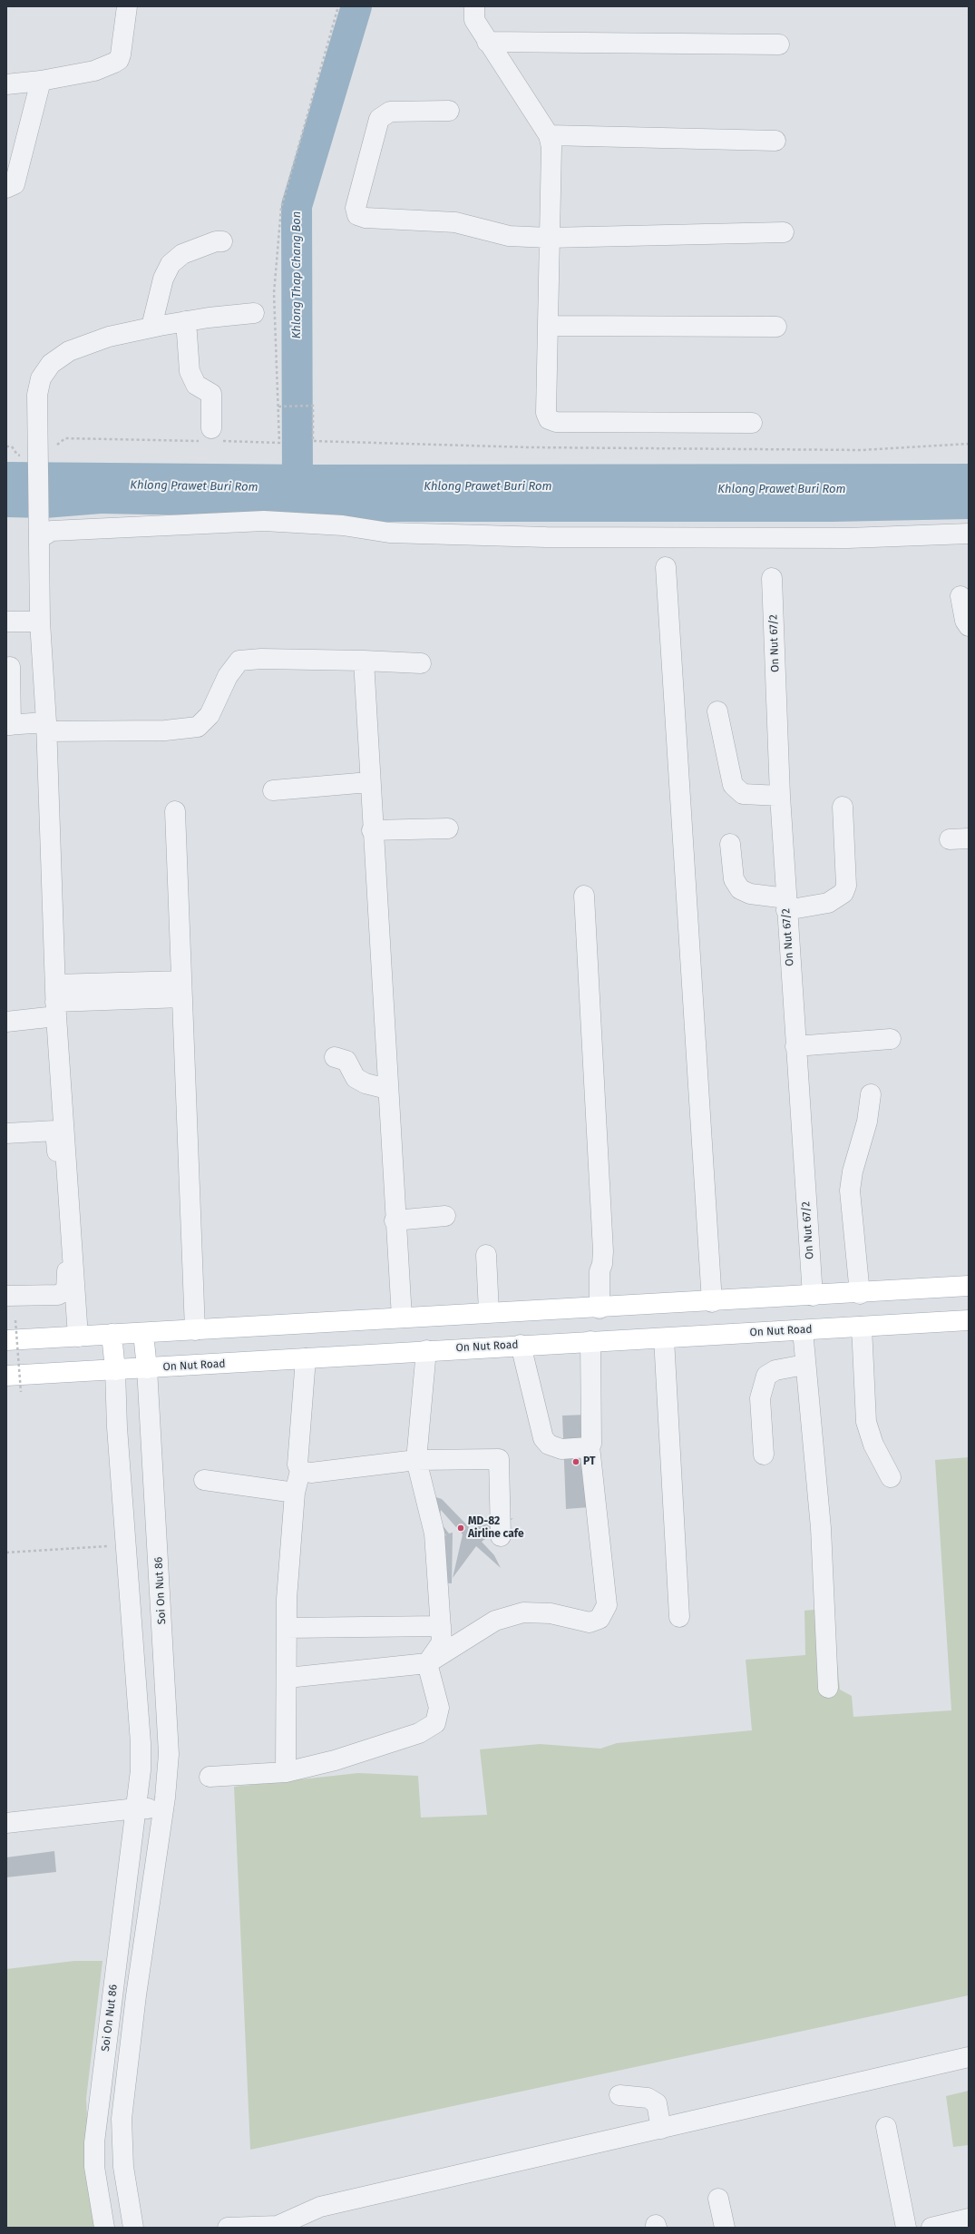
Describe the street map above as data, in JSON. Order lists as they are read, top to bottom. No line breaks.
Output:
{"streets":{"main road":["On Nut Road"],"street":["On Nut 67/2","Soi On Nut 86"]},"crossings":[["On Nut Road","Soi On Nut 86"]],"water":["Khlong Thap Chang Bon","Khlong Prawet Buri Rom"],"places":["PT","MD-82 Airline cafe"]}
